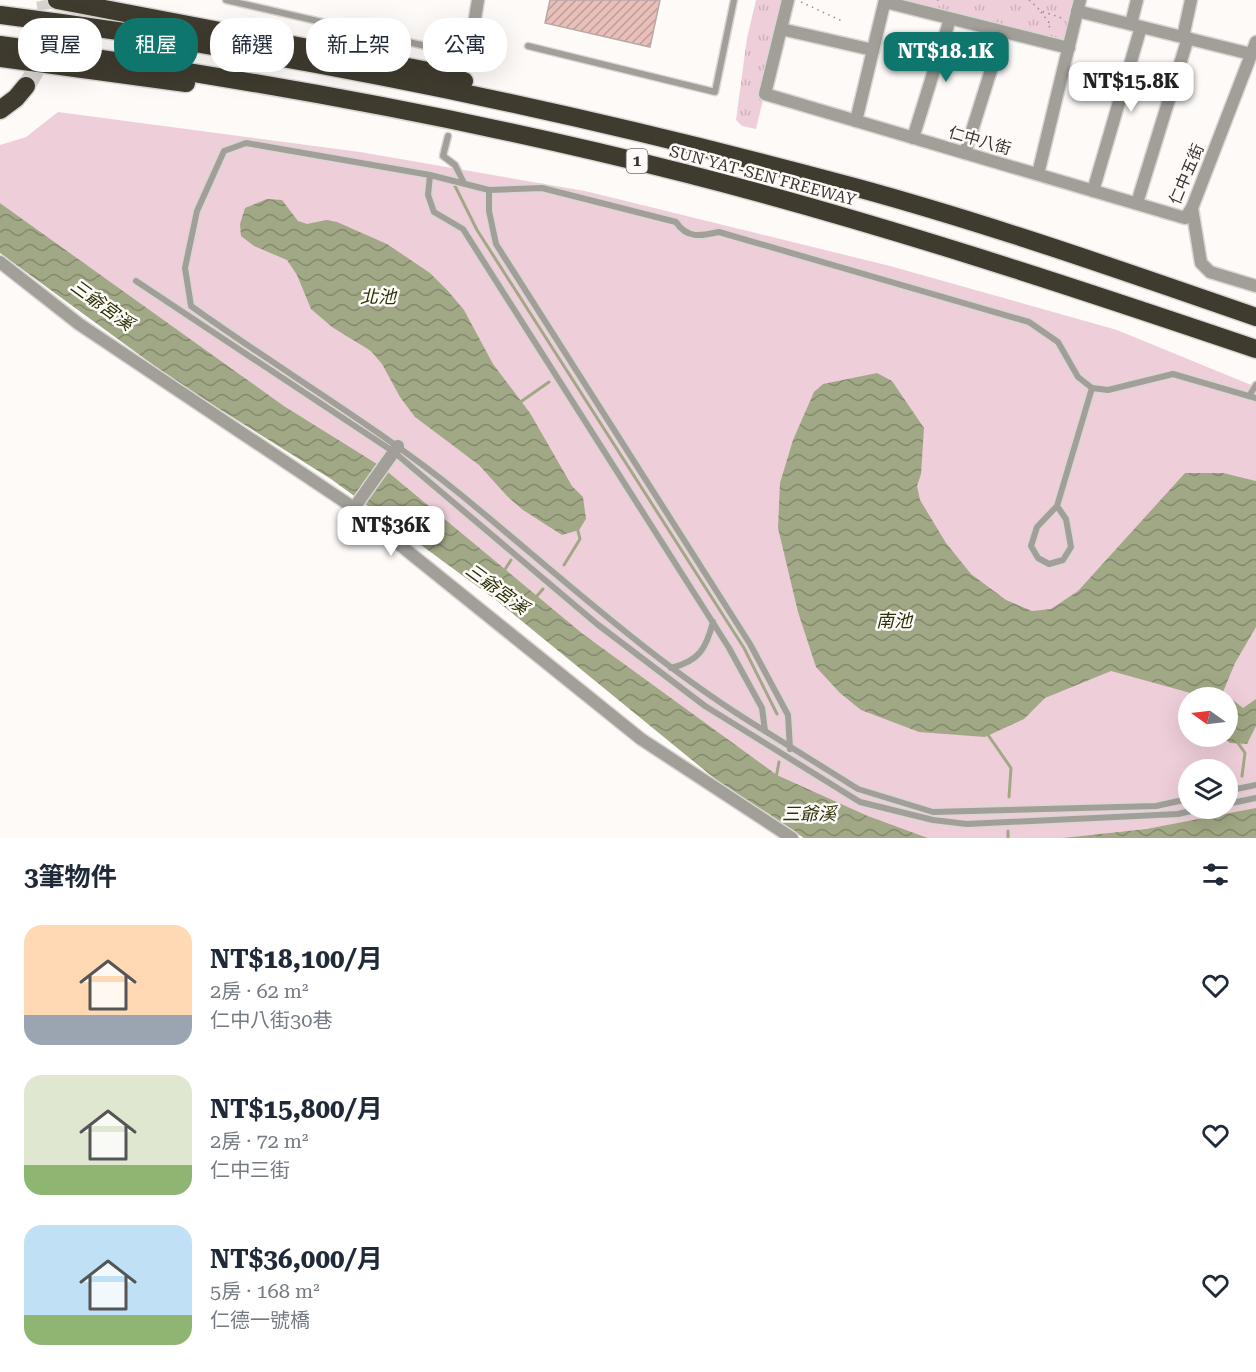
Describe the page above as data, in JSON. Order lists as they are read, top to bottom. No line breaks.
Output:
{"streets":{"highway":["1","SUN YAT-SEN FREEWAY"],"street":["仁中八街","仁中五街"]},"crossings":[["仁中八街","仁中五街"]],"water":["北池","三爺宮溪","南池","三爺溪"],"north":"left","page":{"chip":["買屋","租屋","篩選","新上架","公寓"],"price":["NT$18.1K","NT$15.8K","NT$36K"],"heading":"3筆物件","list":[{"name":"NT$18,100/月","note":"2房 · 62 m² · 仁中八街30巷"},{"name":"NT$15,800/月","note":"2房 · 72 m² · 仁中三街"},{"name":"NT$36,000/月","note":"5房 · 168 m² · 仁德一號橋"}]}}
